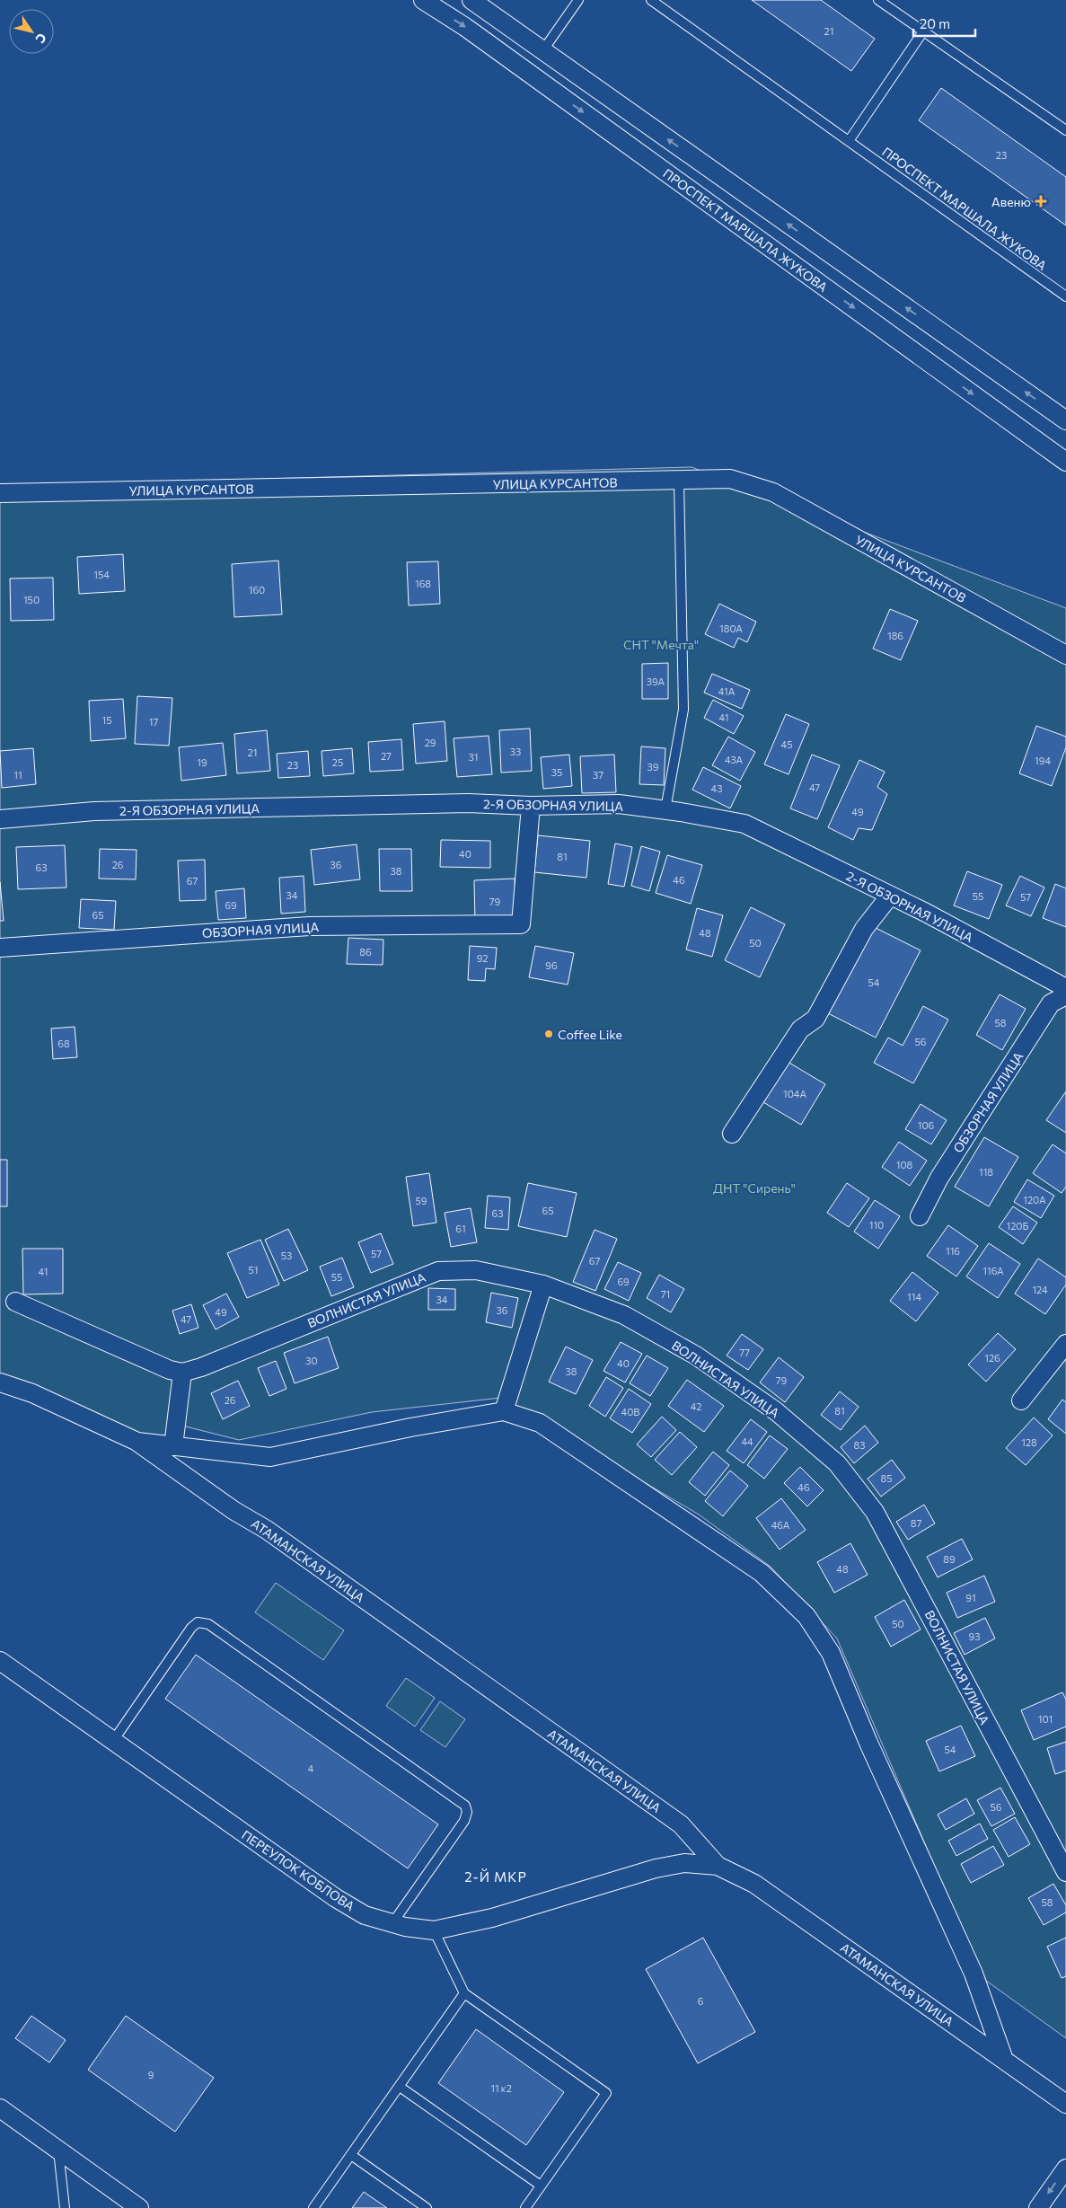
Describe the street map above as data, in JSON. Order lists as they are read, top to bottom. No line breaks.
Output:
{"streets":{"street":["ПРОСПЕКТ МАРШАЛА ЖУКОВА","УЛИЦА КУРСАНТОВ","2-Я ОБЗОРНАЯ УЛИЦА","ОБЗОРНАЯ УЛИЦА","ВОЛНИСТАЯ УЛИЦА","АТАМАНСКАЯ УЛИЦА","ПЕРЕУЛОК КОБЛОВА"]},"crossings":[["2-Я ОБЗОРНАЯ УЛИЦА","ОБЗОРНАЯ УЛИЦА"],["АТАМАНСКАЯ УЛИЦА","ПЕРЕУЛОК КОБЛОВА"]],"districts":["2-Й МКР"],"parks":["СНТ \"Мечта\"","ДНТ \"Сирень\""],"places":{"health":["Авеню"],"other":["Coffee Like"]},"house_numbers":["21","23","154","168","160","150","180А","186","39А","41А","41","15","17","29","45","33","21","27","31","43А","194","19","25","23","39","35","11","37","47","43","49","40","81","26","36","63","38","46","67","34","55","57","79","69","65","48","50","86","92","96","54","58","56","68","104А","106","108","118","120А","59","65","63","110","120Б","61","116","57","53","67","51","116А","41","55","69","124","71","114","34","36","49","47","77","126","30","40","38","79","26","42","81","40В","44","128","83","85","46","87","46А","89","48","91","50","93","101","54","4","56","58","6","9","11 к2"],"scale_bar":"20 m","north":"bottom right"}
